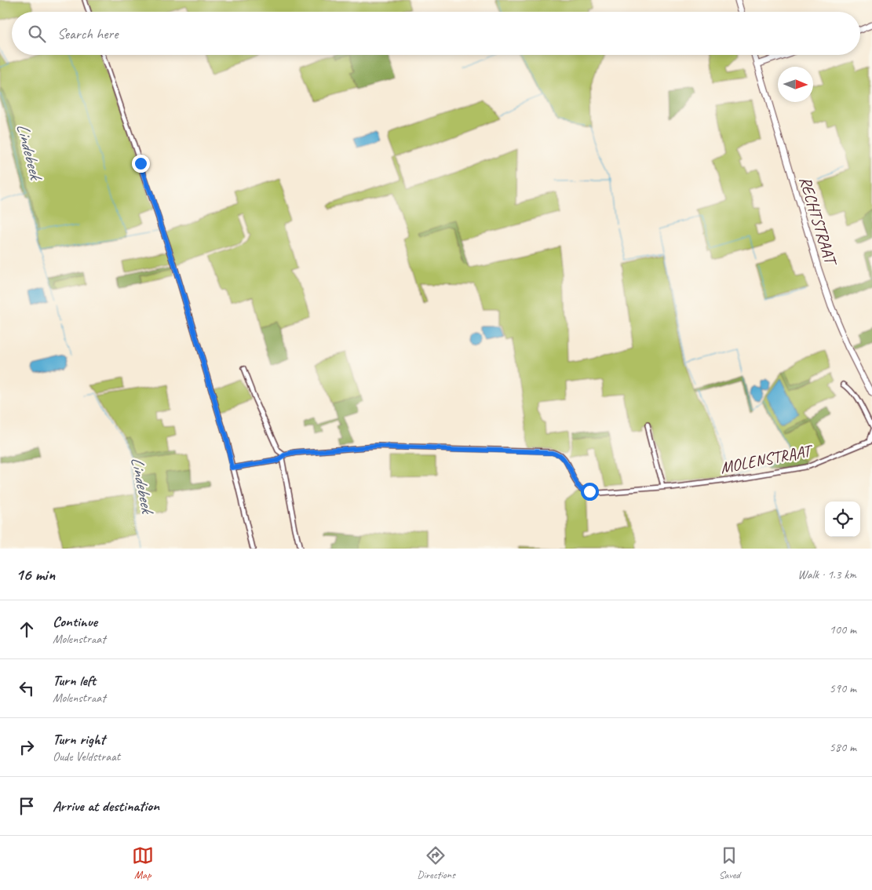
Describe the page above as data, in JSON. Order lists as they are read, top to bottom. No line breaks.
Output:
{"streets":{"street":["RECHTSTRAAT","MOLENSTRAAT"]},"water":["Lindebeek"],"north":"right","page":{"search":"Search here","heading":["16 min","Walk · 1.3 km"],"list":[["Continue","Molenstraat","100 m"],["Turn left","Molenstraat","590 m"],["Turn right","Oude Veldstraat","580 m"],"Arrive at destination"],"nav":["Map","Directions","Saved"]}}
